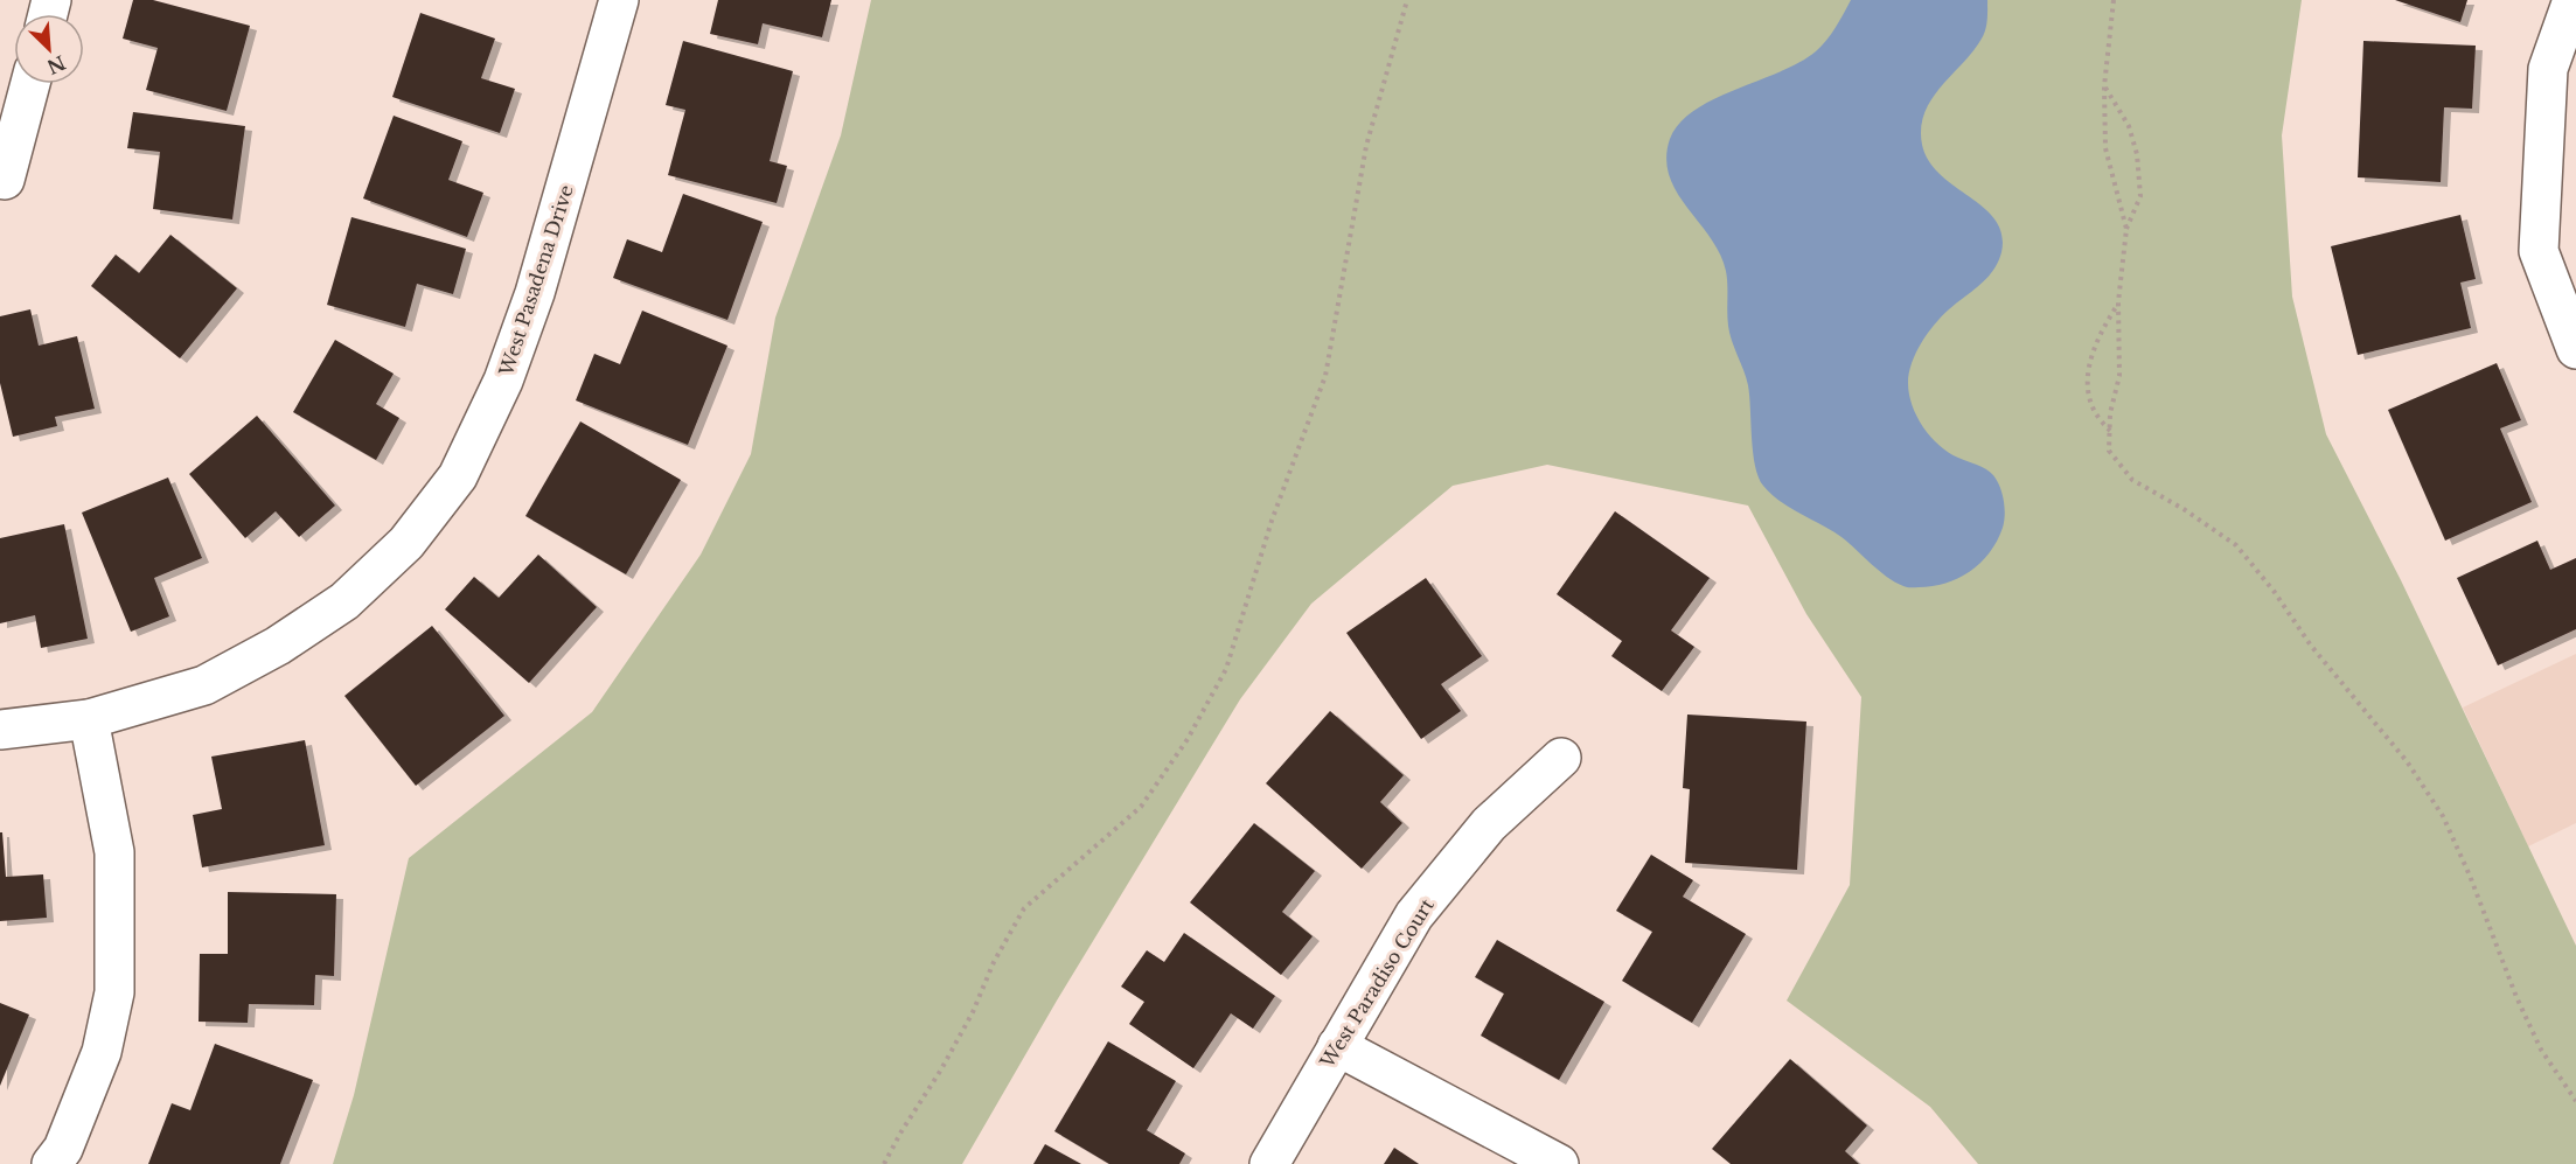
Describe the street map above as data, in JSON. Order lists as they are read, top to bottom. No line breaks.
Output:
{"streets":{"street":["West Pasadena Drive","West Paradiso Court"]},"north":"bottom right"}
